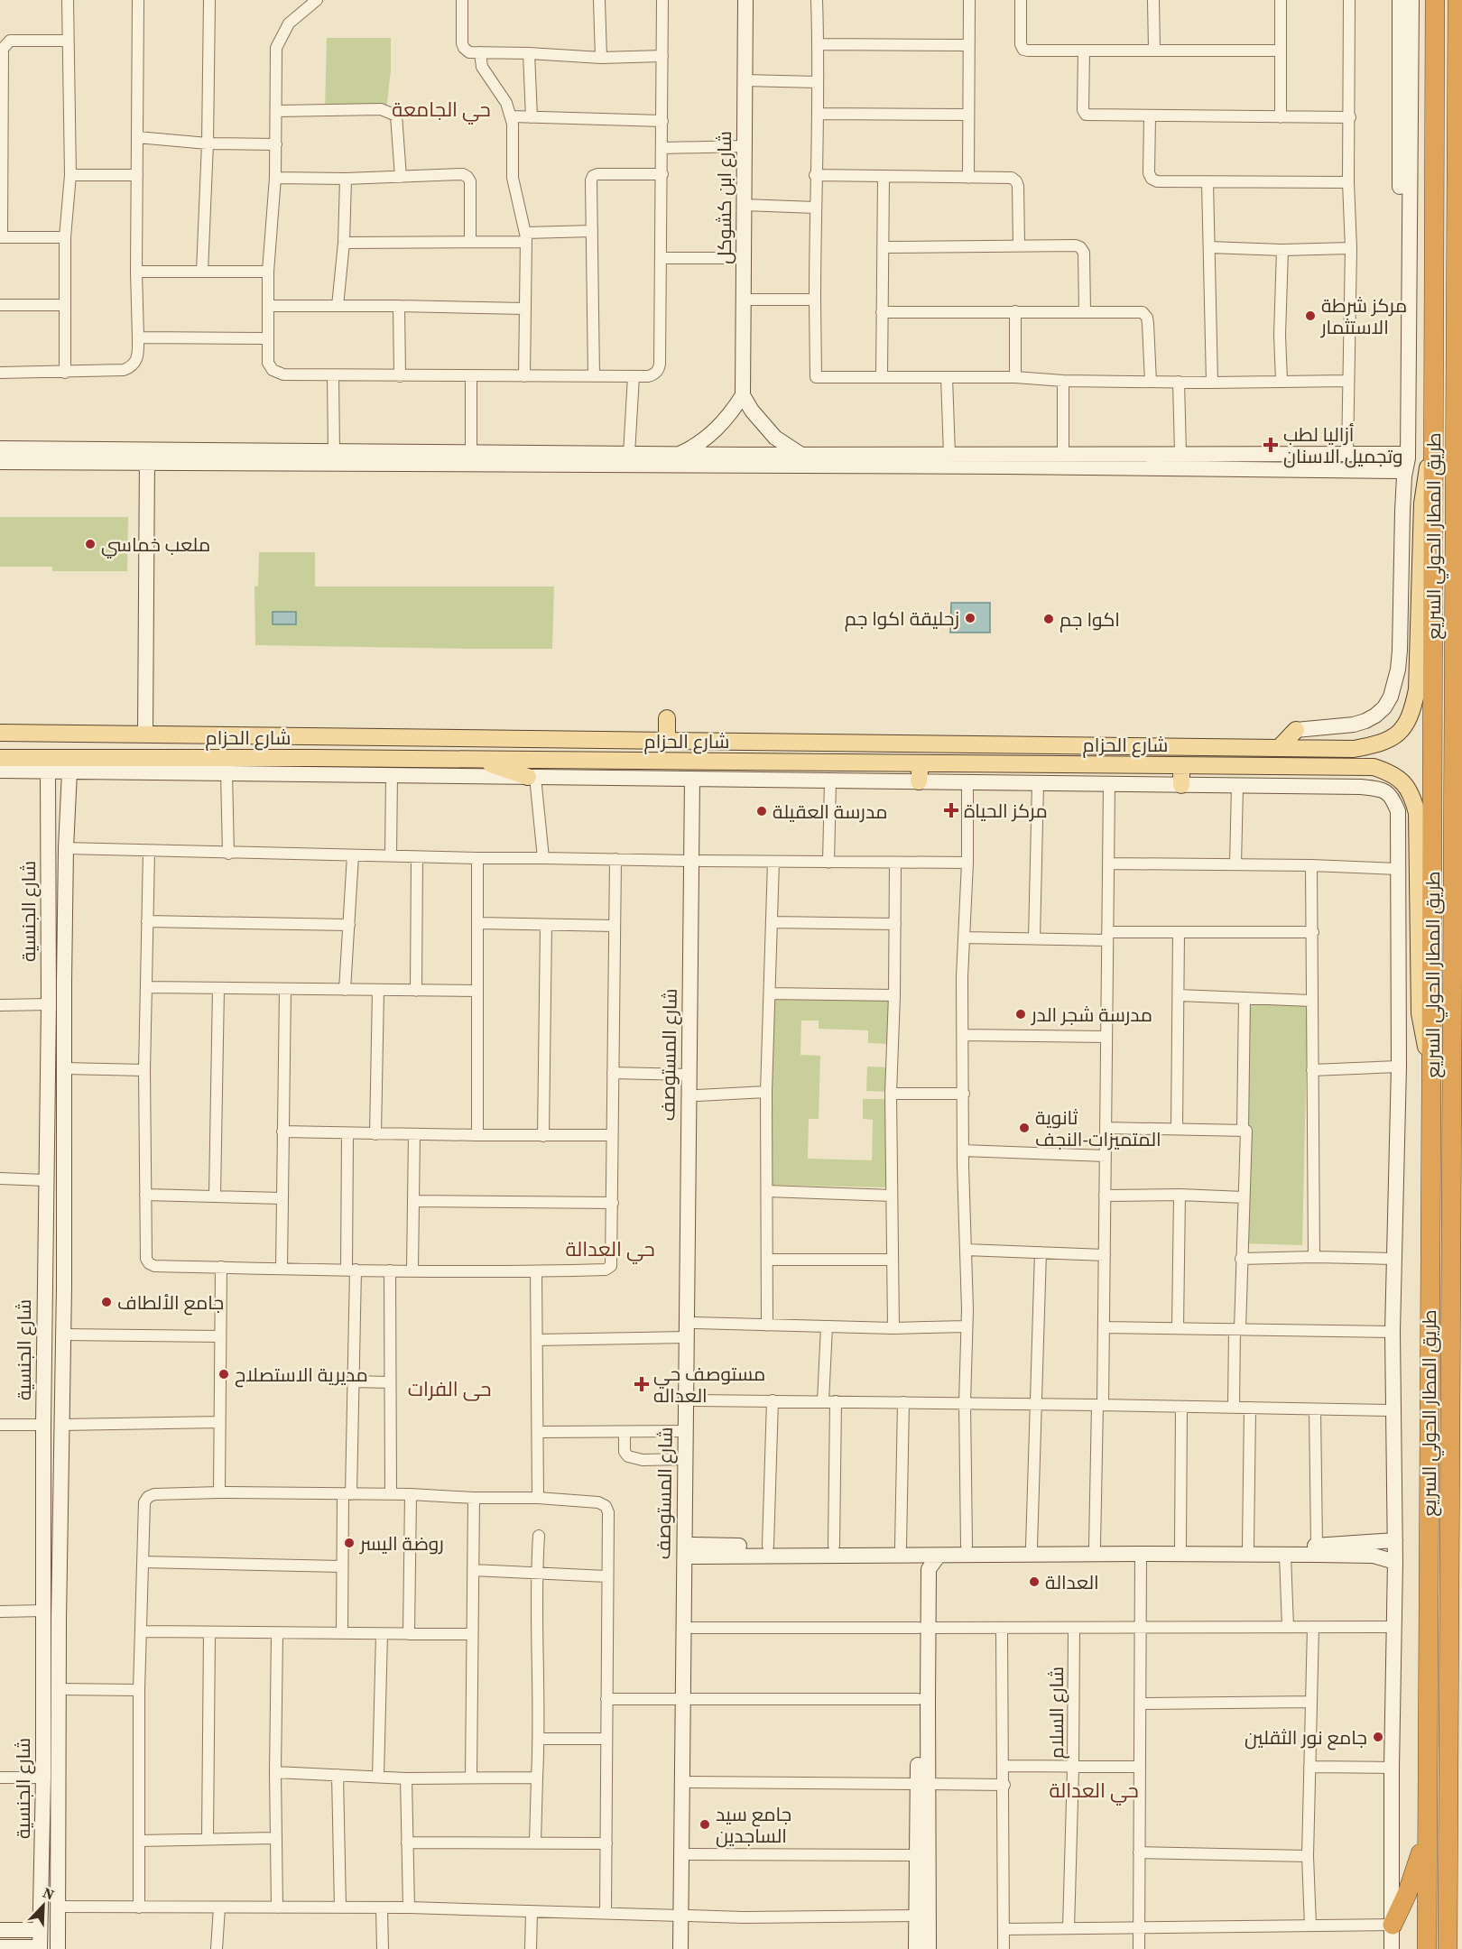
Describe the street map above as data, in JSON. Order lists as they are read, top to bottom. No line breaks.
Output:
{"streets":{"highway":["طريق المطار الحولي السريع"],"main road":["شارع الحزام"],"street":["شارع ابن كشوكل","شارع الجنسية","شارع المستوصف","شارع السلام"]},"crossings":[["طريق المطار الحولي السريع","شارع الحزام"]],"districts":["حي الجامعة","حي العدالة","حی الفرات","حي العدالة"],"places":{"other":["مركز شرطة الاستثمار","ملعب خماسي","زحليقة اكوا جم","اكوا جم","مدرسة العقيلة","مدرسة شجر الدر","ثانوية المتميزات-النجف","جامع الألطاف","مديرية الاستصلاح","روضة اليسر","العدالة","جامع نور الثقلين","جامع سيد الساجدين"],"health":["أزاليا لطب وتجميل الاسنان","مركز الحياة","مستوصف حي العداله"]},"north":"top right"}
